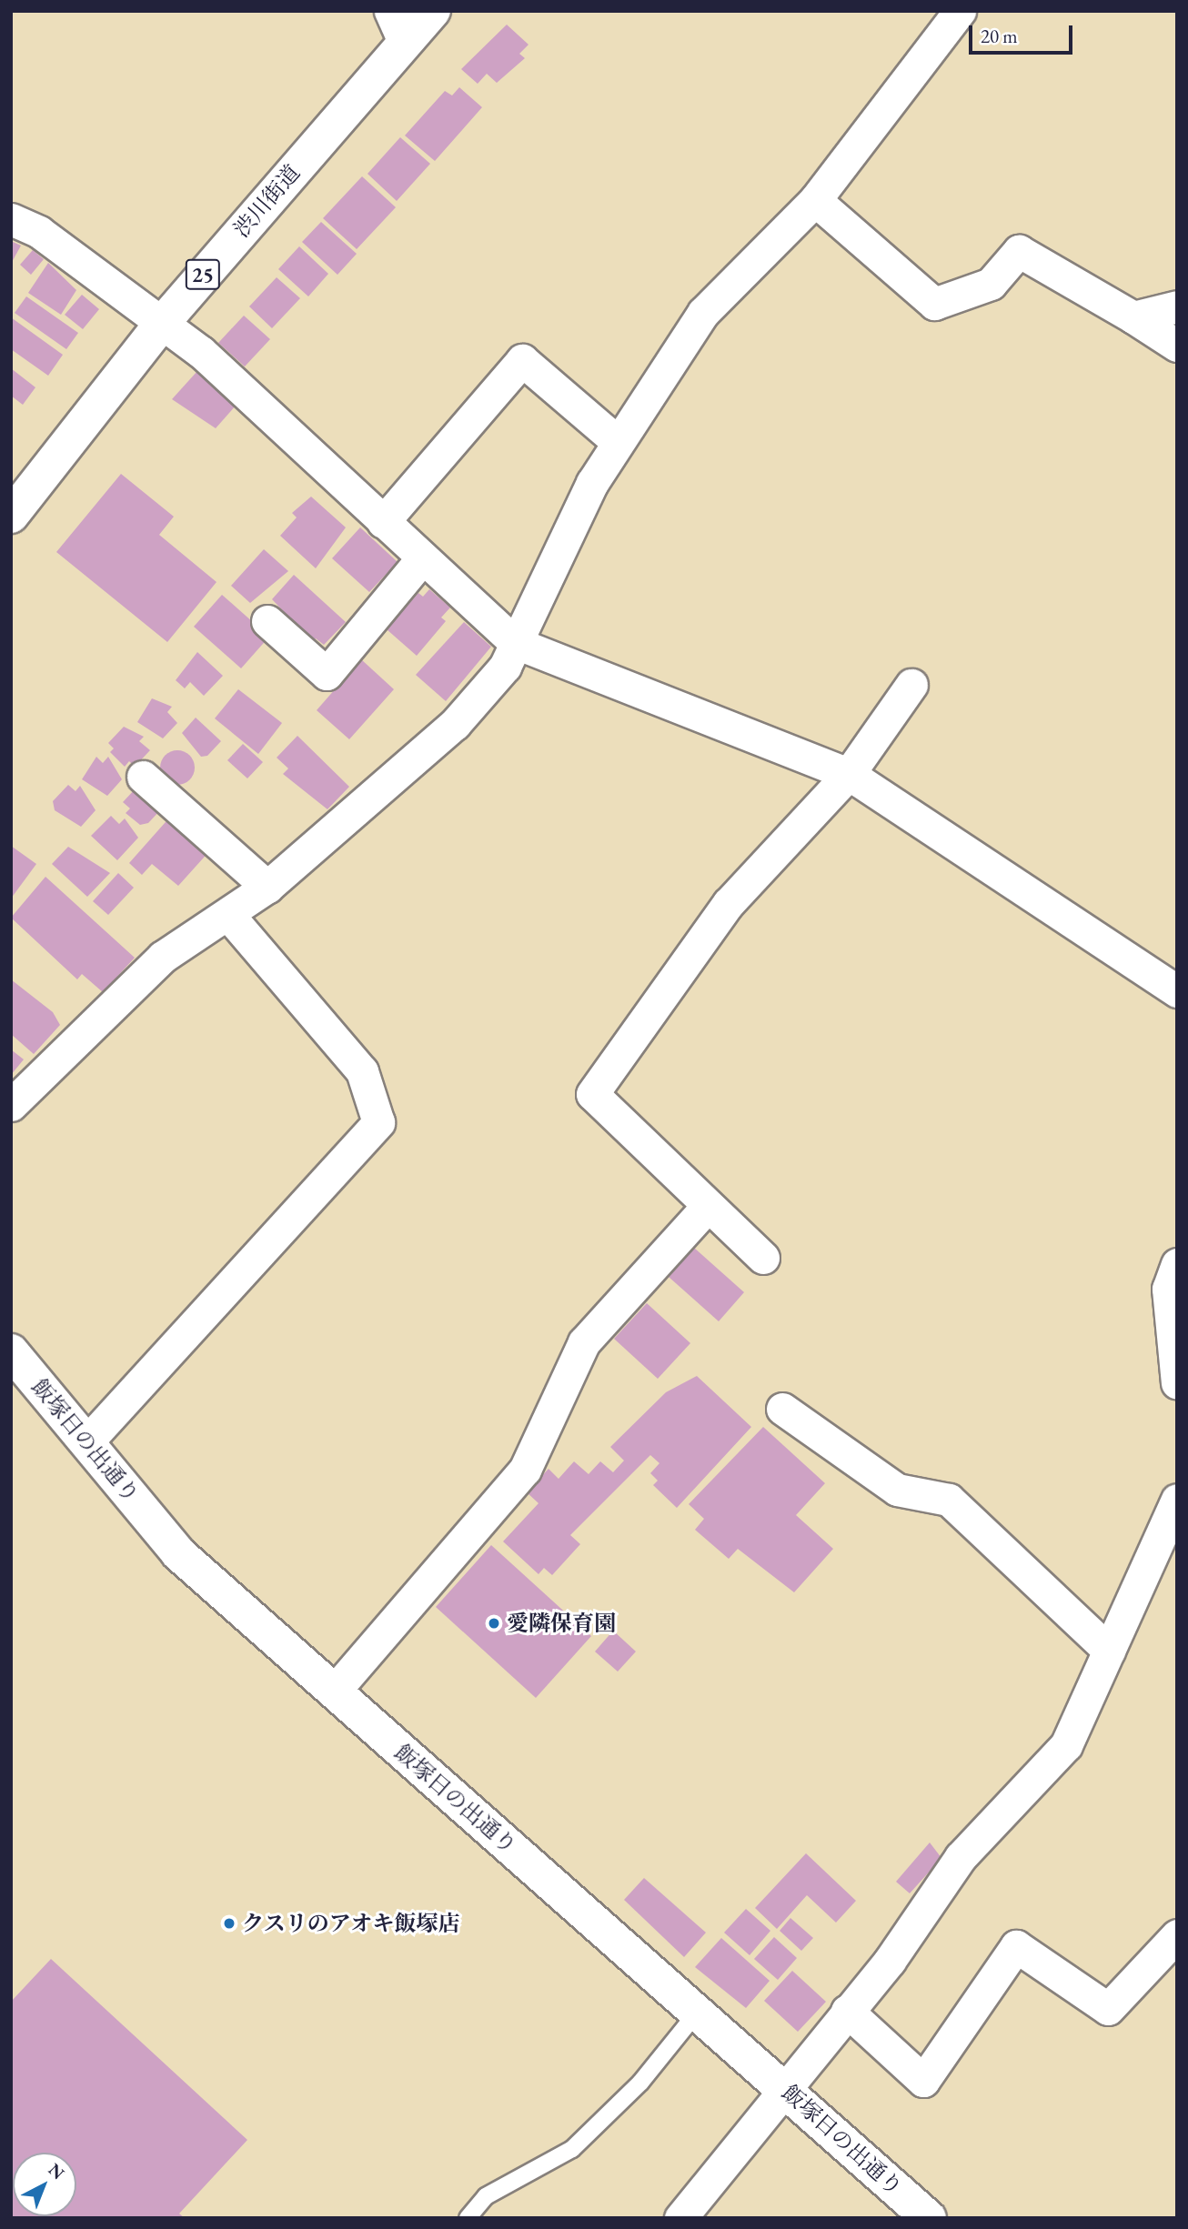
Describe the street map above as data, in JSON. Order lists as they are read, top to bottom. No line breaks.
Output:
{"streets":{"street":["渋川街道","25","飯塚日の出通り"]},"places":["愛隣保育園","クスリのアオキ飯塚店"],"scale_bar":"20 m","north":"top right"}
